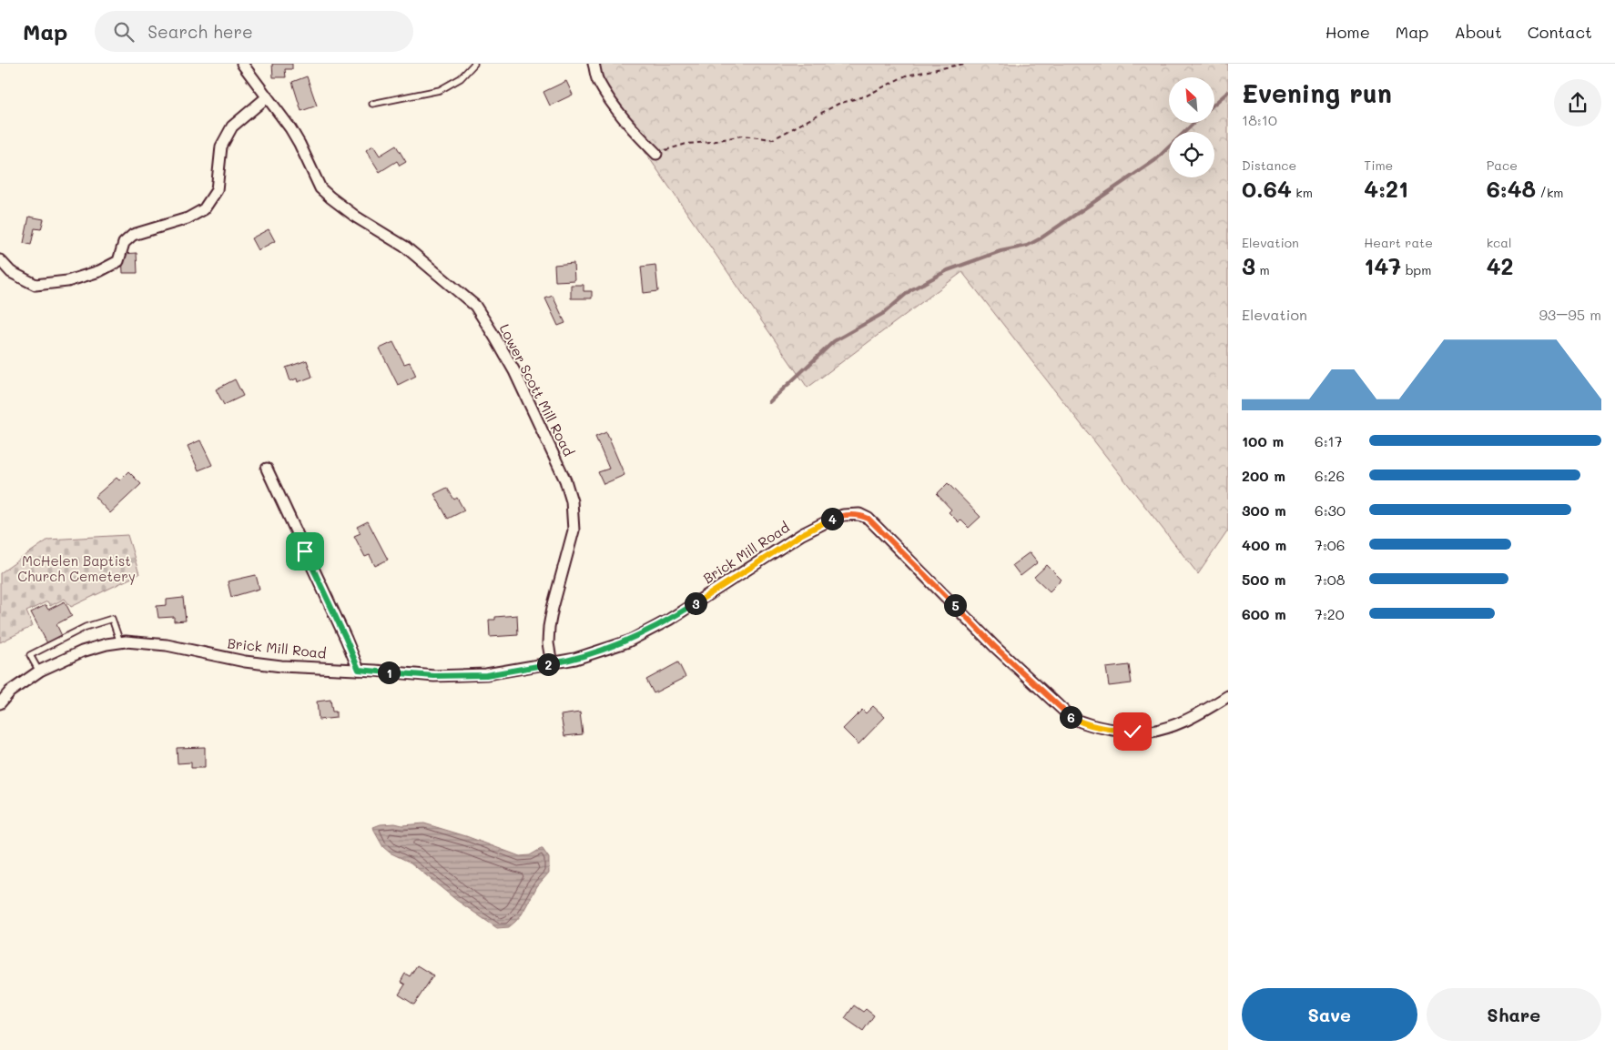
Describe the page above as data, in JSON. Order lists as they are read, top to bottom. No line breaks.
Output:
{"streets":{"street":["Lower Scott Mill Road","Brick Mill Road"]},"crossings":[["Lower Scott Mill Road","Brick Mill Road"]],"parks":["McHelen Baptist Church Cemetery"],"north":"top left","page":{"header":"Map","search":"Search here","nav":["Home","Map","About","Contact"],"heading":["Evening run","18:10"],"stats":[["Distance","0.64 km"],["Time","4:21"],["Pace","6:48 /km"],["Elevation","3 m"],["Heart rate","147 bpm"],["kcal","42"]],"chart":["Elevation","93–95 m"],"list":[{"name":"100 m","note":"6:17"},{"name":"200 m","note":"6:26"},{"name":"300 m","note":"6:30"},{"name":"400 m","note":"7:06"},{"name":"500 m","note":"7:08"},{"name":"600 m","note":"7:20"}],"pins":["4","3","5","2","1","6"],"buttons":["Save","Share"]}}
